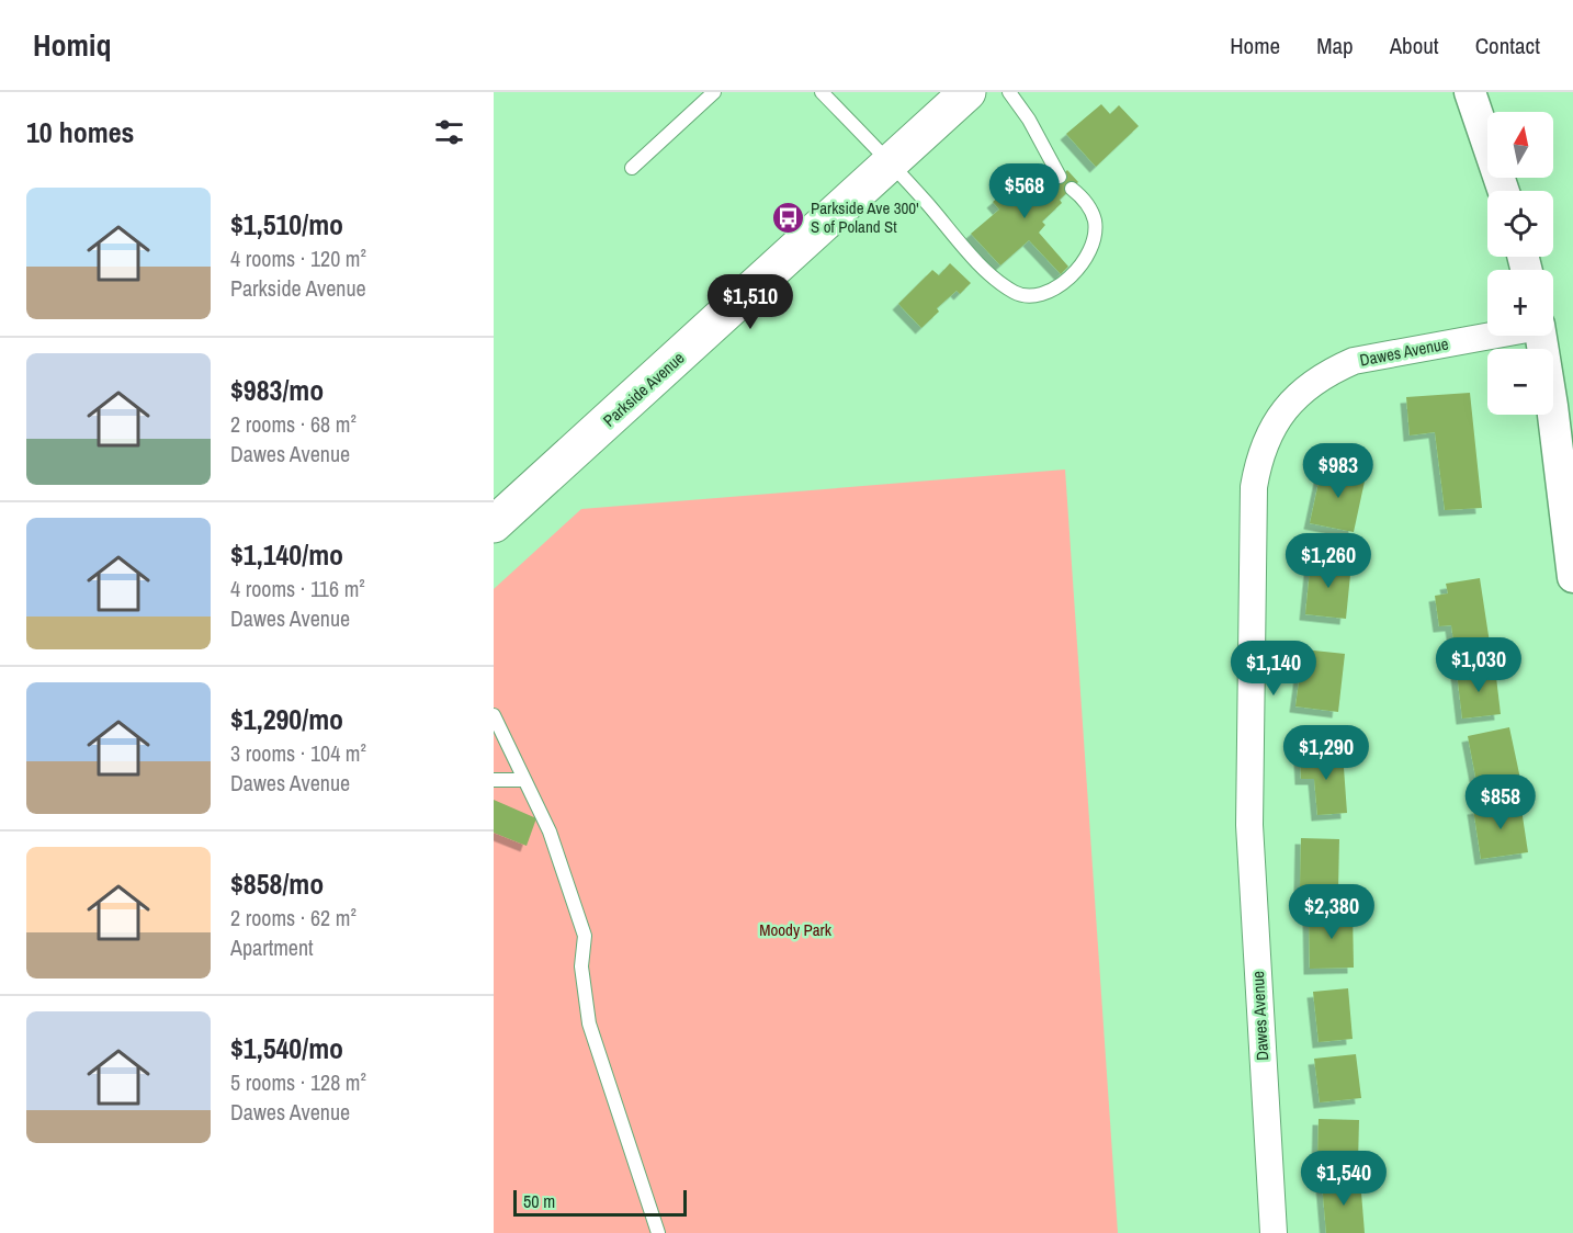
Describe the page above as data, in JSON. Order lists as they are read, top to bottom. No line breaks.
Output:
{"streets":{"main road":["Parkside Avenue"],"street":["Dawes Avenue"]},"parks":["Moody Park"],"places":{"bus stop":["Parkside Ave 300' S of Poland St"]},"scale_bar":"50 m","north":"top","page":{"header":"Homiq","nav":["Home","Map","About","Contact"],"heading":"10 homes","map_buttons":["+","−"],"price":["$568","$1,510","$983","$1,260","$1,030","$1,140","$1,290","$858","$2,380","$1,540"],"list":[{"name":"$1,510/mo","note":"4 rooms · 120 m² · Parkside Avenue"},{"name":"$983/mo","note":"2 rooms · 68 m² · Dawes Avenue"},{"name":"$1,140/mo","note":"4 rooms · 116 m² · Dawes Avenue"},{"name":"$1,290/mo","note":"3 rooms · 104 m² · Dawes Avenue"},{"name":"$858/mo","note":"2 rooms · 62 m² · Apartment"},{"name":"$1,540/mo","note":"5 rooms · 128 m² · Dawes Avenue"}],"scale":"50 m"}}
